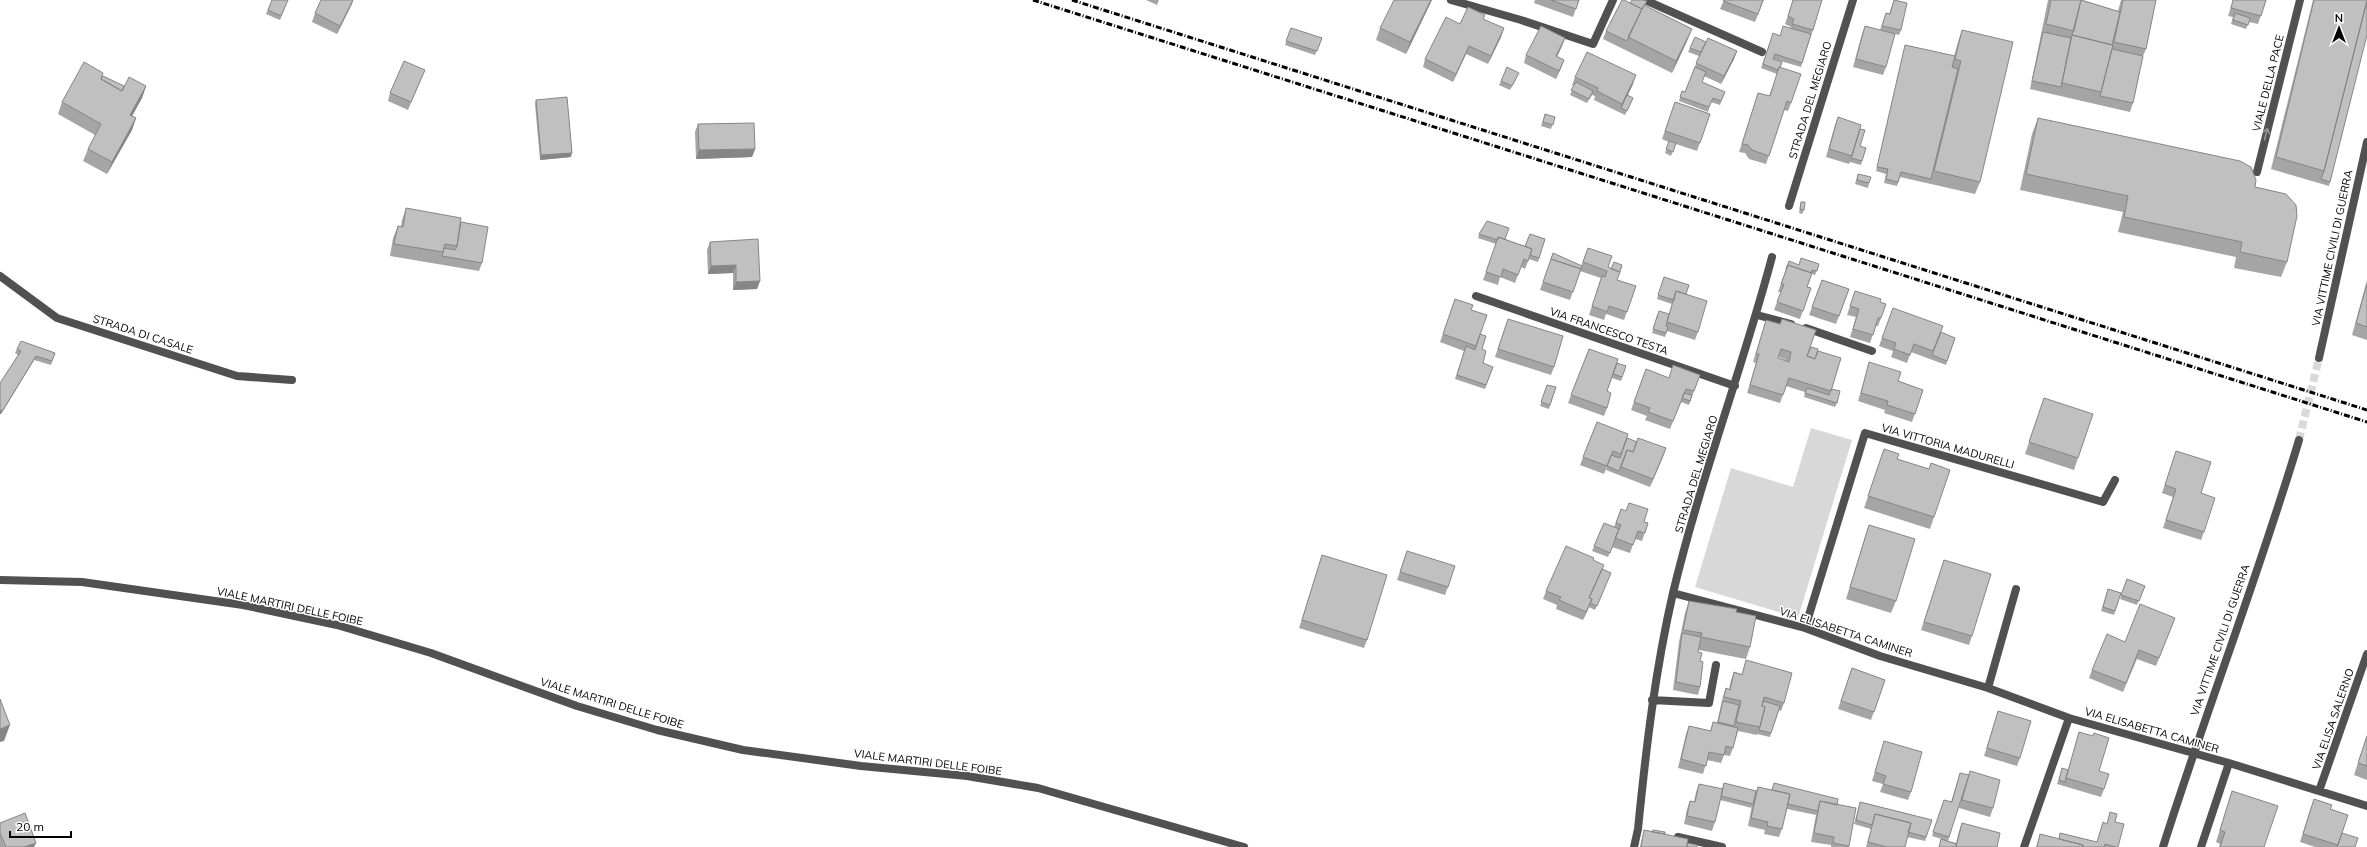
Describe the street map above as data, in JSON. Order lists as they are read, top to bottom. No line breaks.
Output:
{"streets":{"street":["VIALE DELLA PACE","STRADA DEL MEGIARO","VIA VITTIME CIVILI DI GUERRA","VIA FRANCESCO TESTA","STRADA DI CASALE","VIA VITTORIA MADURELLI","VIALE MARTIRI DELLE FOIBE","VIA ELISABETTA CAMINER","VIA ELISA SALERNO"]},"crossings":[["STRADA DEL MEGIARO","VIA FRANCESCO TESTA"],["STRADA DEL MEGIARO","VIA ELISABETTA CAMINER"],["VIA VITTIME CIVILI DI GUERRA","VIA ELISABETTA CAMINER"],["VIA VITTORIA MADURELLI","VIA ELISABETTA CAMINER"],["VIA ELISABETTA CAMINER","VIA ELISA SALERNO"]],"one_way":["VIALE DELLA PACE"],"scale_bar":"20 m","north":"top"}
